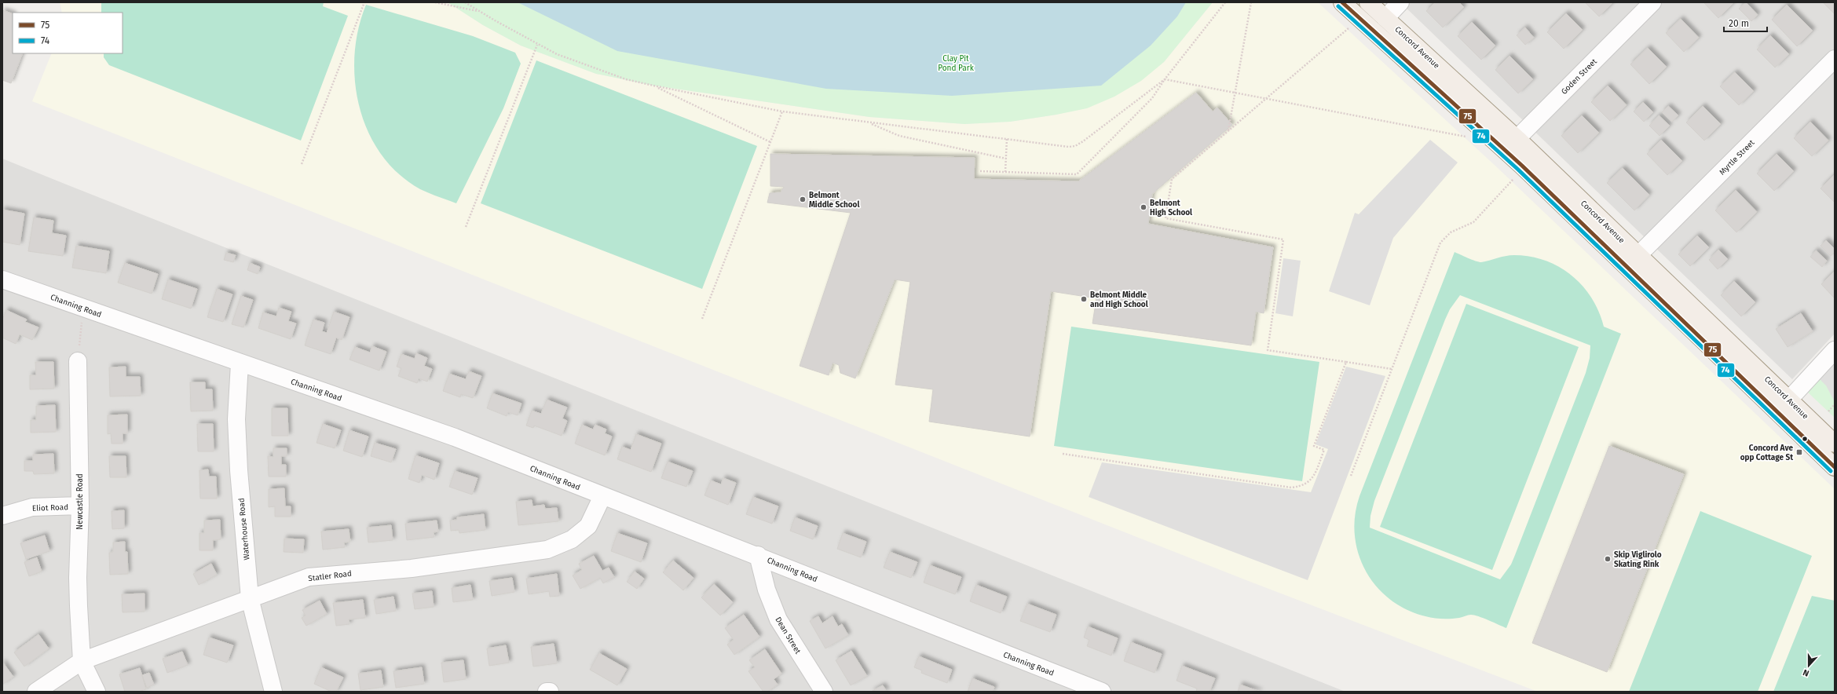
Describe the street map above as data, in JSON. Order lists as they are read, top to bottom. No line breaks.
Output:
{"streets":{"main road":["Concord Avenue"],"street":["Goden Street","Myrtle Street","Channing Road","Newcastle Road","Eliot Road","Waterhouse Road","Statler Road","Dean Street"]},"crossings":[["Concord Avenue","Goden Street"],["Concord Avenue","Myrtle Street"],["Channing Road","Waterhouse Road"],["Channing Road","Statler Road"],["Channing Road","Dean Street"],["Newcastle Road","Eliot Road"],["Newcastle Road","Statler Road"],["Waterhouse Road","Statler Road"]],"parks":["Clay Pit Pond Park"],"places":{"other":["Belmont Middle School","Belmont High School","Belmont Middle and High School","Skip Viglirolo Skating Rink"],"transit":["Concord Ave opp Cottage St"]},"lines":["transit line 75","transit line 74"],"legend":["75","74"],"scale_bar":"20 m","north":"bottom"}
